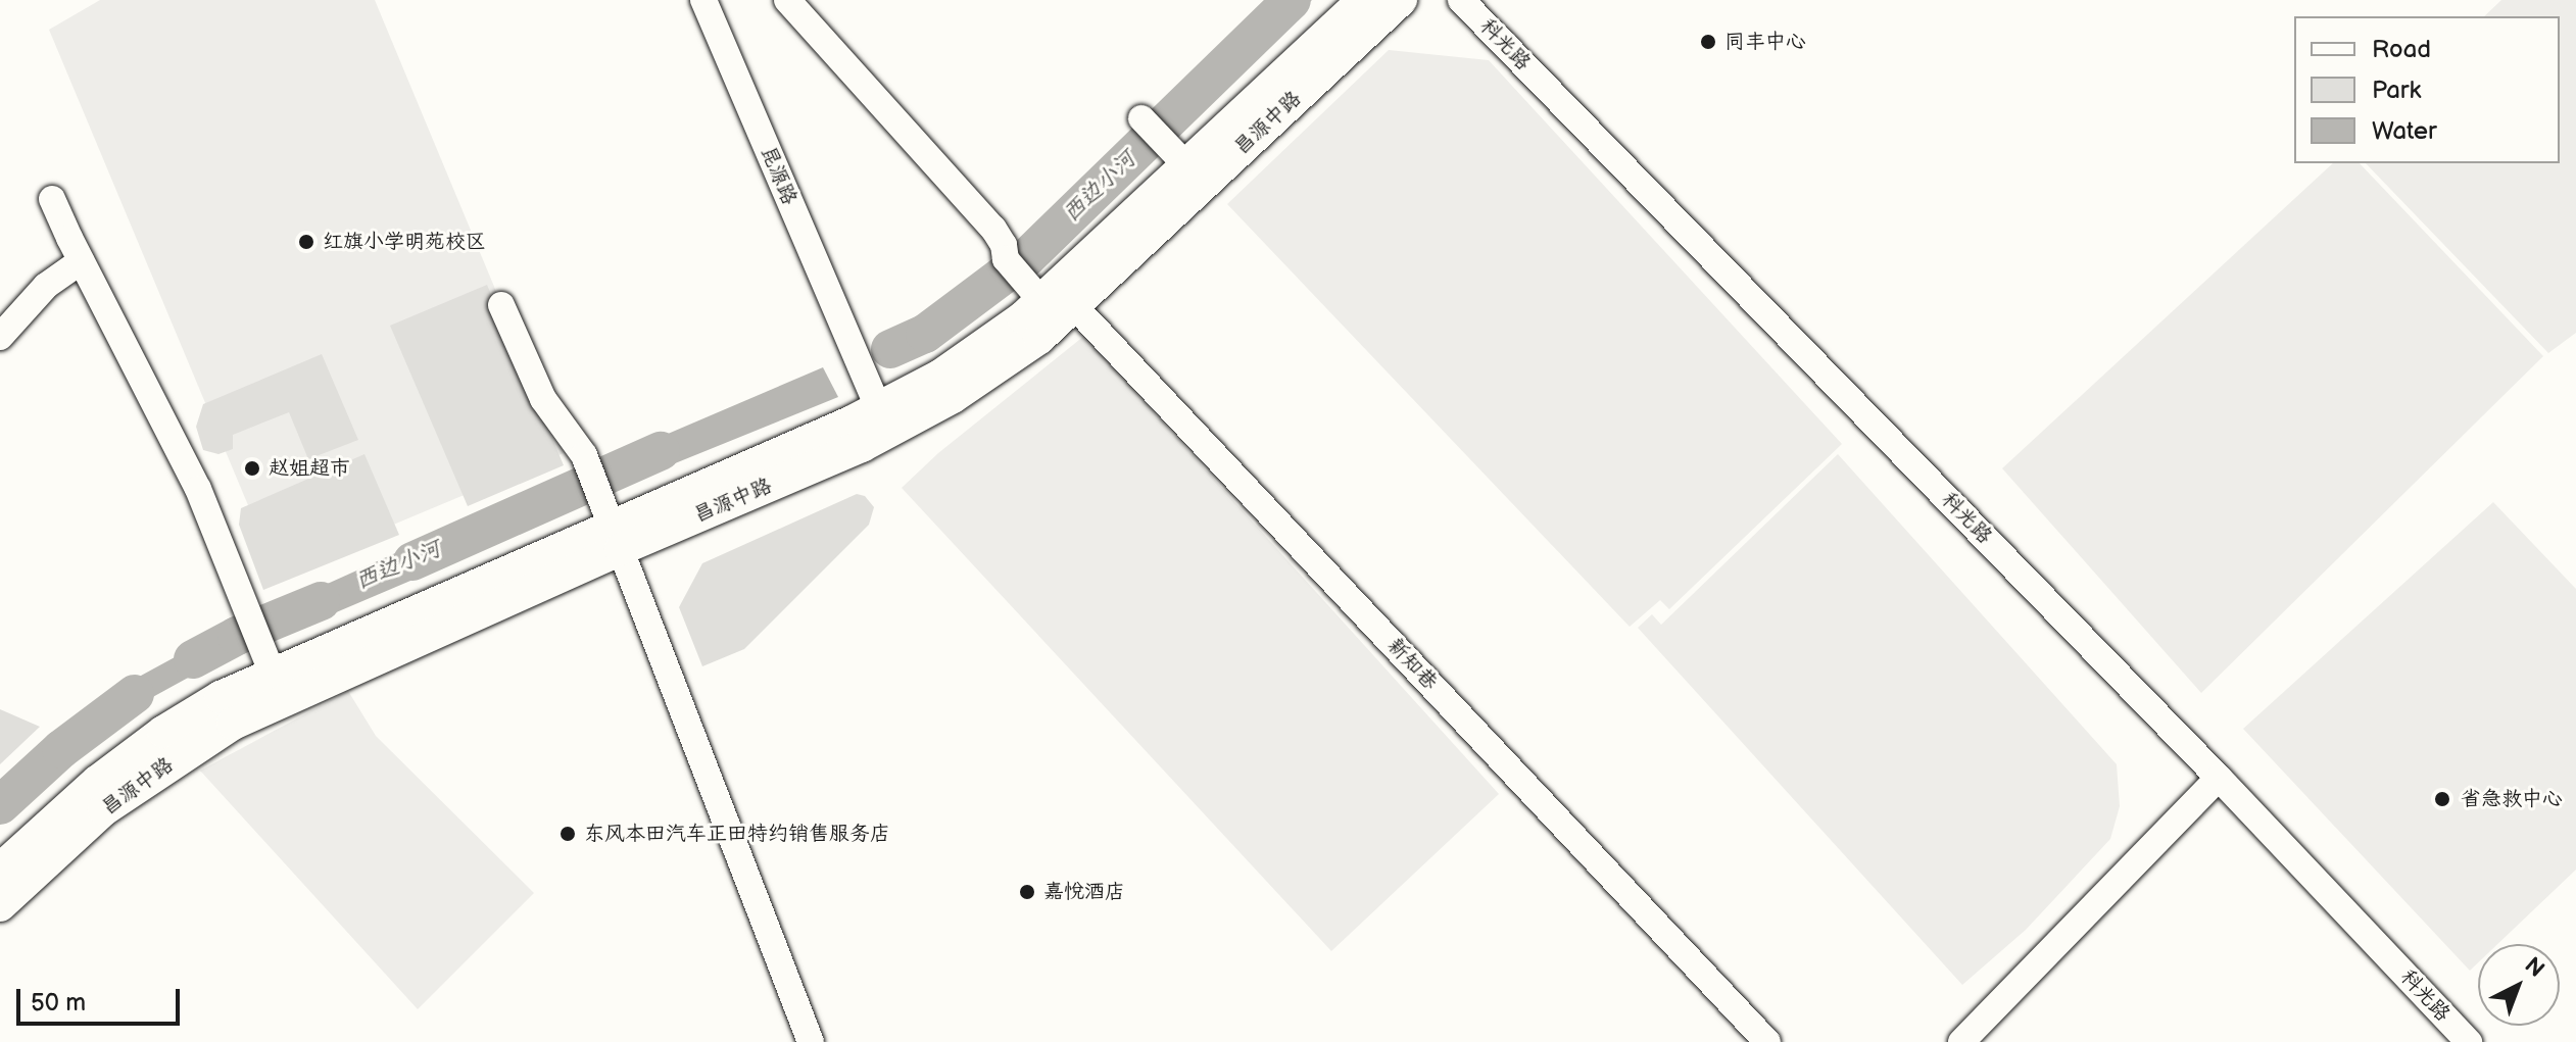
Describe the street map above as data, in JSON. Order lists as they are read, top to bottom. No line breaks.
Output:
{"streets":{"main road":["昌源中路"],"street":["科光路","昆源路","新知巷"]},"crossings":[["昌源中路","昆源路"],["昌源中路","新知巷"]],"water":["西边小河"],"places":["同丰中心","红旗小学明苑校区","赵姐超市","省急救中心","东风本田汽车正田特约销售服务店","嘉悦酒店"],"legend":["Road","Park","Water"],"scale_bar":"50 m","north":"top right"}
